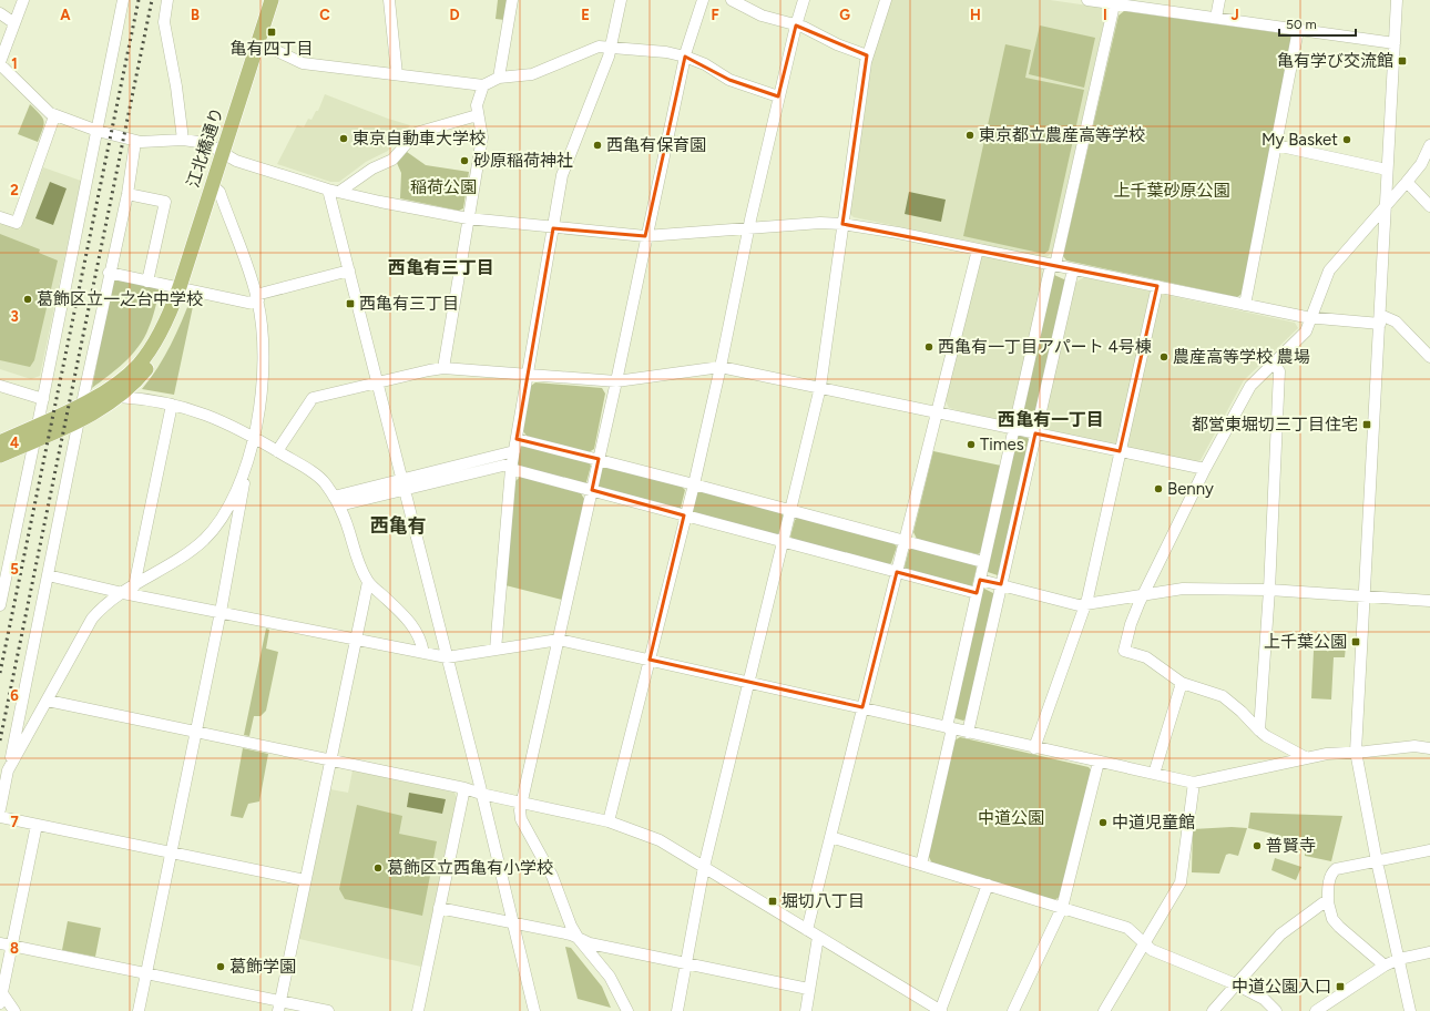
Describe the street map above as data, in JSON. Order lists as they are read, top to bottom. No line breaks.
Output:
{"streets":{"main road":["江北橋通り"]},"districts":["西亀有三丁目","西亀有一丁目","西亀有"],"parks":["稲荷公園","上千葉砂原公園","中道公園"],"places":{"transit":["亀有四丁目","亀有学び交流館","西亀有三丁目","都営東堀切三丁目住宅","上千葉公園","堀切八丁目","中道公園入口"],"other":["東京都立農産高等学校","東京自動車大学校","My Basket","西亀有保育園","砂原稲荷神社","葛飾区立一之台中学校","西亀有一丁目アパート 4号棟","農産高等学校 農場","Times","Benny","中道児童館","普賢寺","葛飾区立西亀有小学校","葛飾学園"]},"scale_bar":"50 m","grid":{"columns":["A","B","C","D","E","F","G","H","I","J"],"rows":["1","2","3","4","5","6","7","8"]}}
